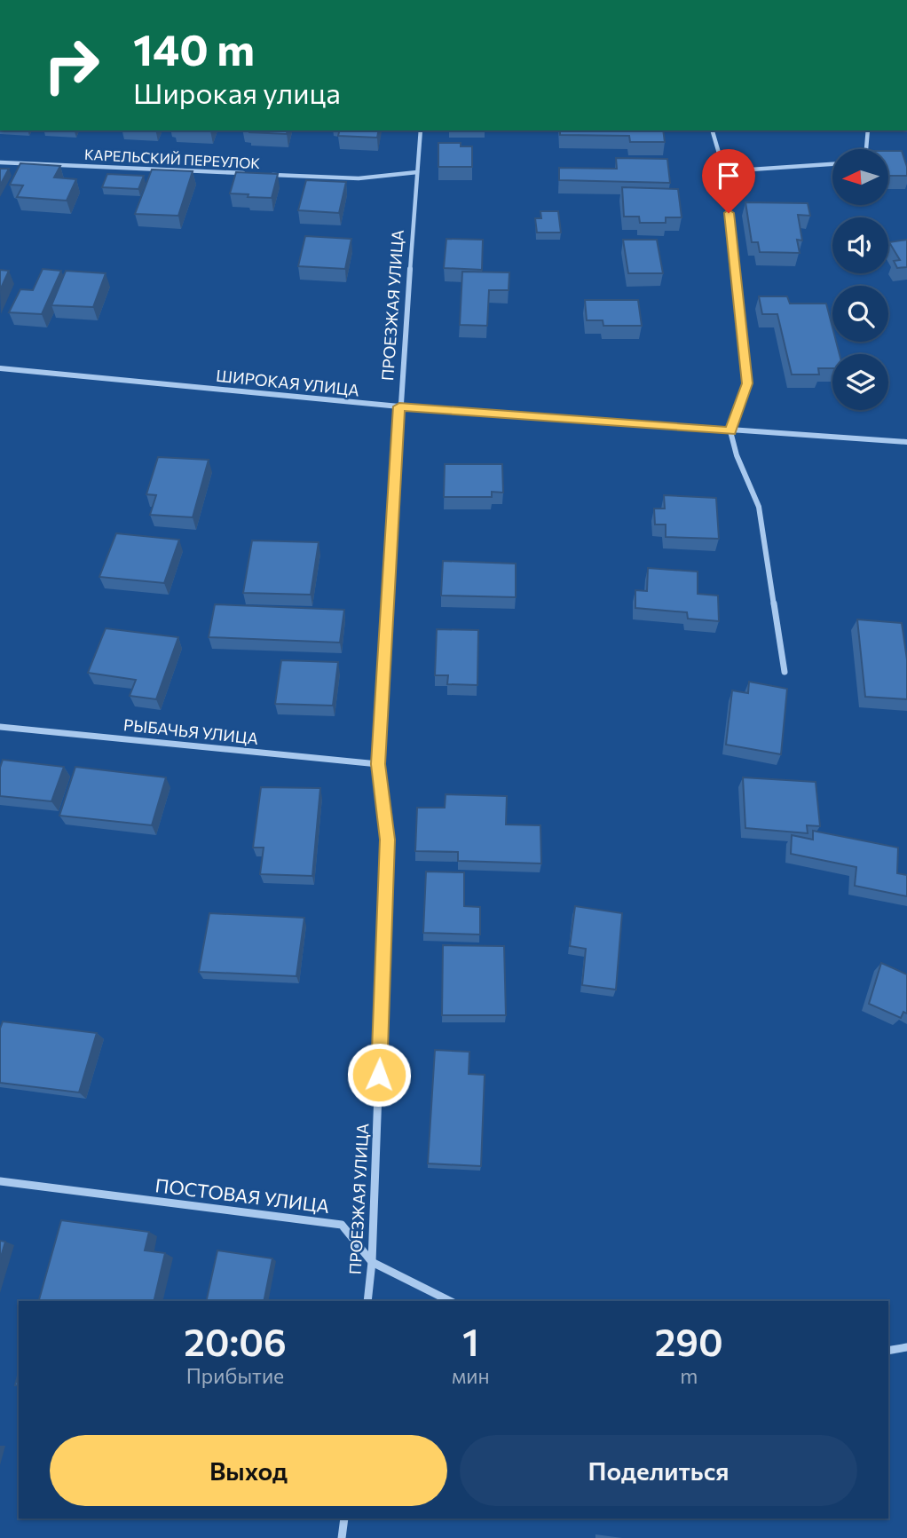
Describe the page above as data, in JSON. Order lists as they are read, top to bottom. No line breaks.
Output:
{"streets":{"street":["КАРЕЛЬСКИЙ ПЕРЕУЛОК","ПРОЕЗЖАЯ УЛИЦА","ШИРОКАЯ УЛИЦА","РЫБАЧЬЯ УЛИЦА","ПОСТОВАЯ УЛИЦА"]},"crossings":[["КАРЕЛЬСКИЙ ПЕРЕУЛОК","ПРОЕЗЖАЯ УЛИЦА"],["ПРОЕЗЖАЯ УЛИЦА","ШИРОКАЯ УЛИЦА"],["ПРОЕЗЖАЯ УЛИЦА","РЫБАЧЬЯ УЛИЦА"],["ПРОЕЗЖАЯ УЛИЦА","ПОСТОВАЯ УЛИЦА"]],"north":"left","page":{"turn":["140 m","Широкая улица"],"eta":["20:06","Прибытие","1","мин","290","m"],"buttons":["Выход","Поделиться"]}}
